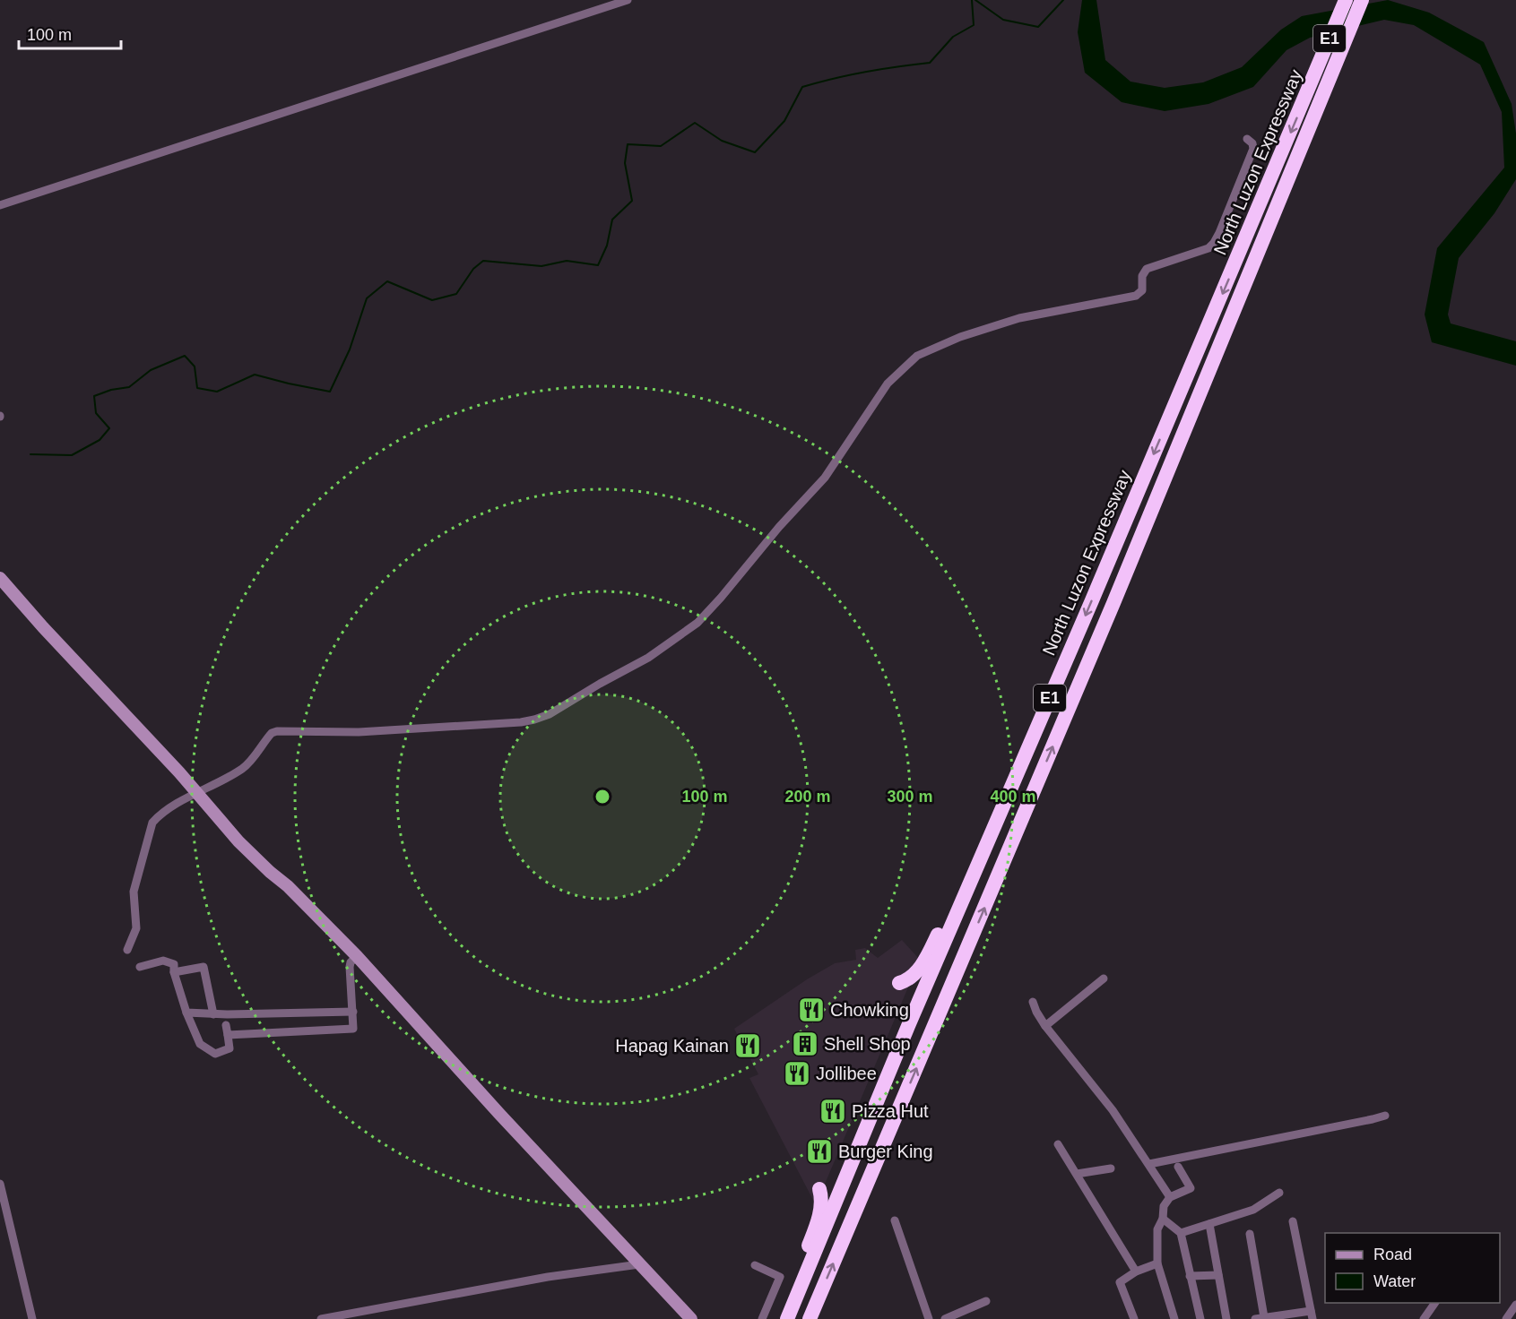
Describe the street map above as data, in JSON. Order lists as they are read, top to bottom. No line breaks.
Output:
{"streets":{"highway":["E1","North Luzon Expressway"]},"places":{"restaurant":["Chowking","Hapag Kainan","Jollibee","Pizza Hut","Burger King"],"building":["Shell Shop"]},"legend":["Road","Water"],"scale_bar":"100 m","rings":["100 m","200 m","300 m","400 m"]}
